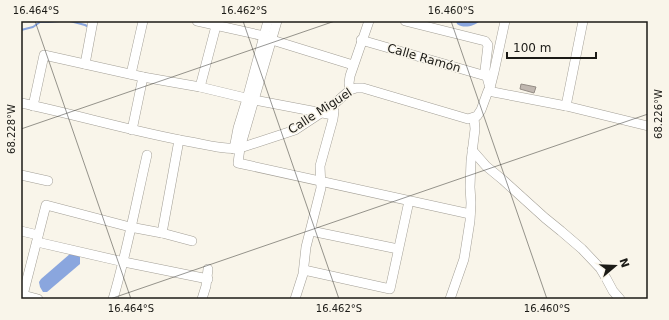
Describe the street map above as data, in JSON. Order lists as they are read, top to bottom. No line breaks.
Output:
{"streets":{"street":["Calle Ramón","Calle Miguel"]},"scale_bar":"100 m","north":"right","coordinates":["16.464°S","16.462°S","16.460°S","68.226°W","68.228°W"]}
